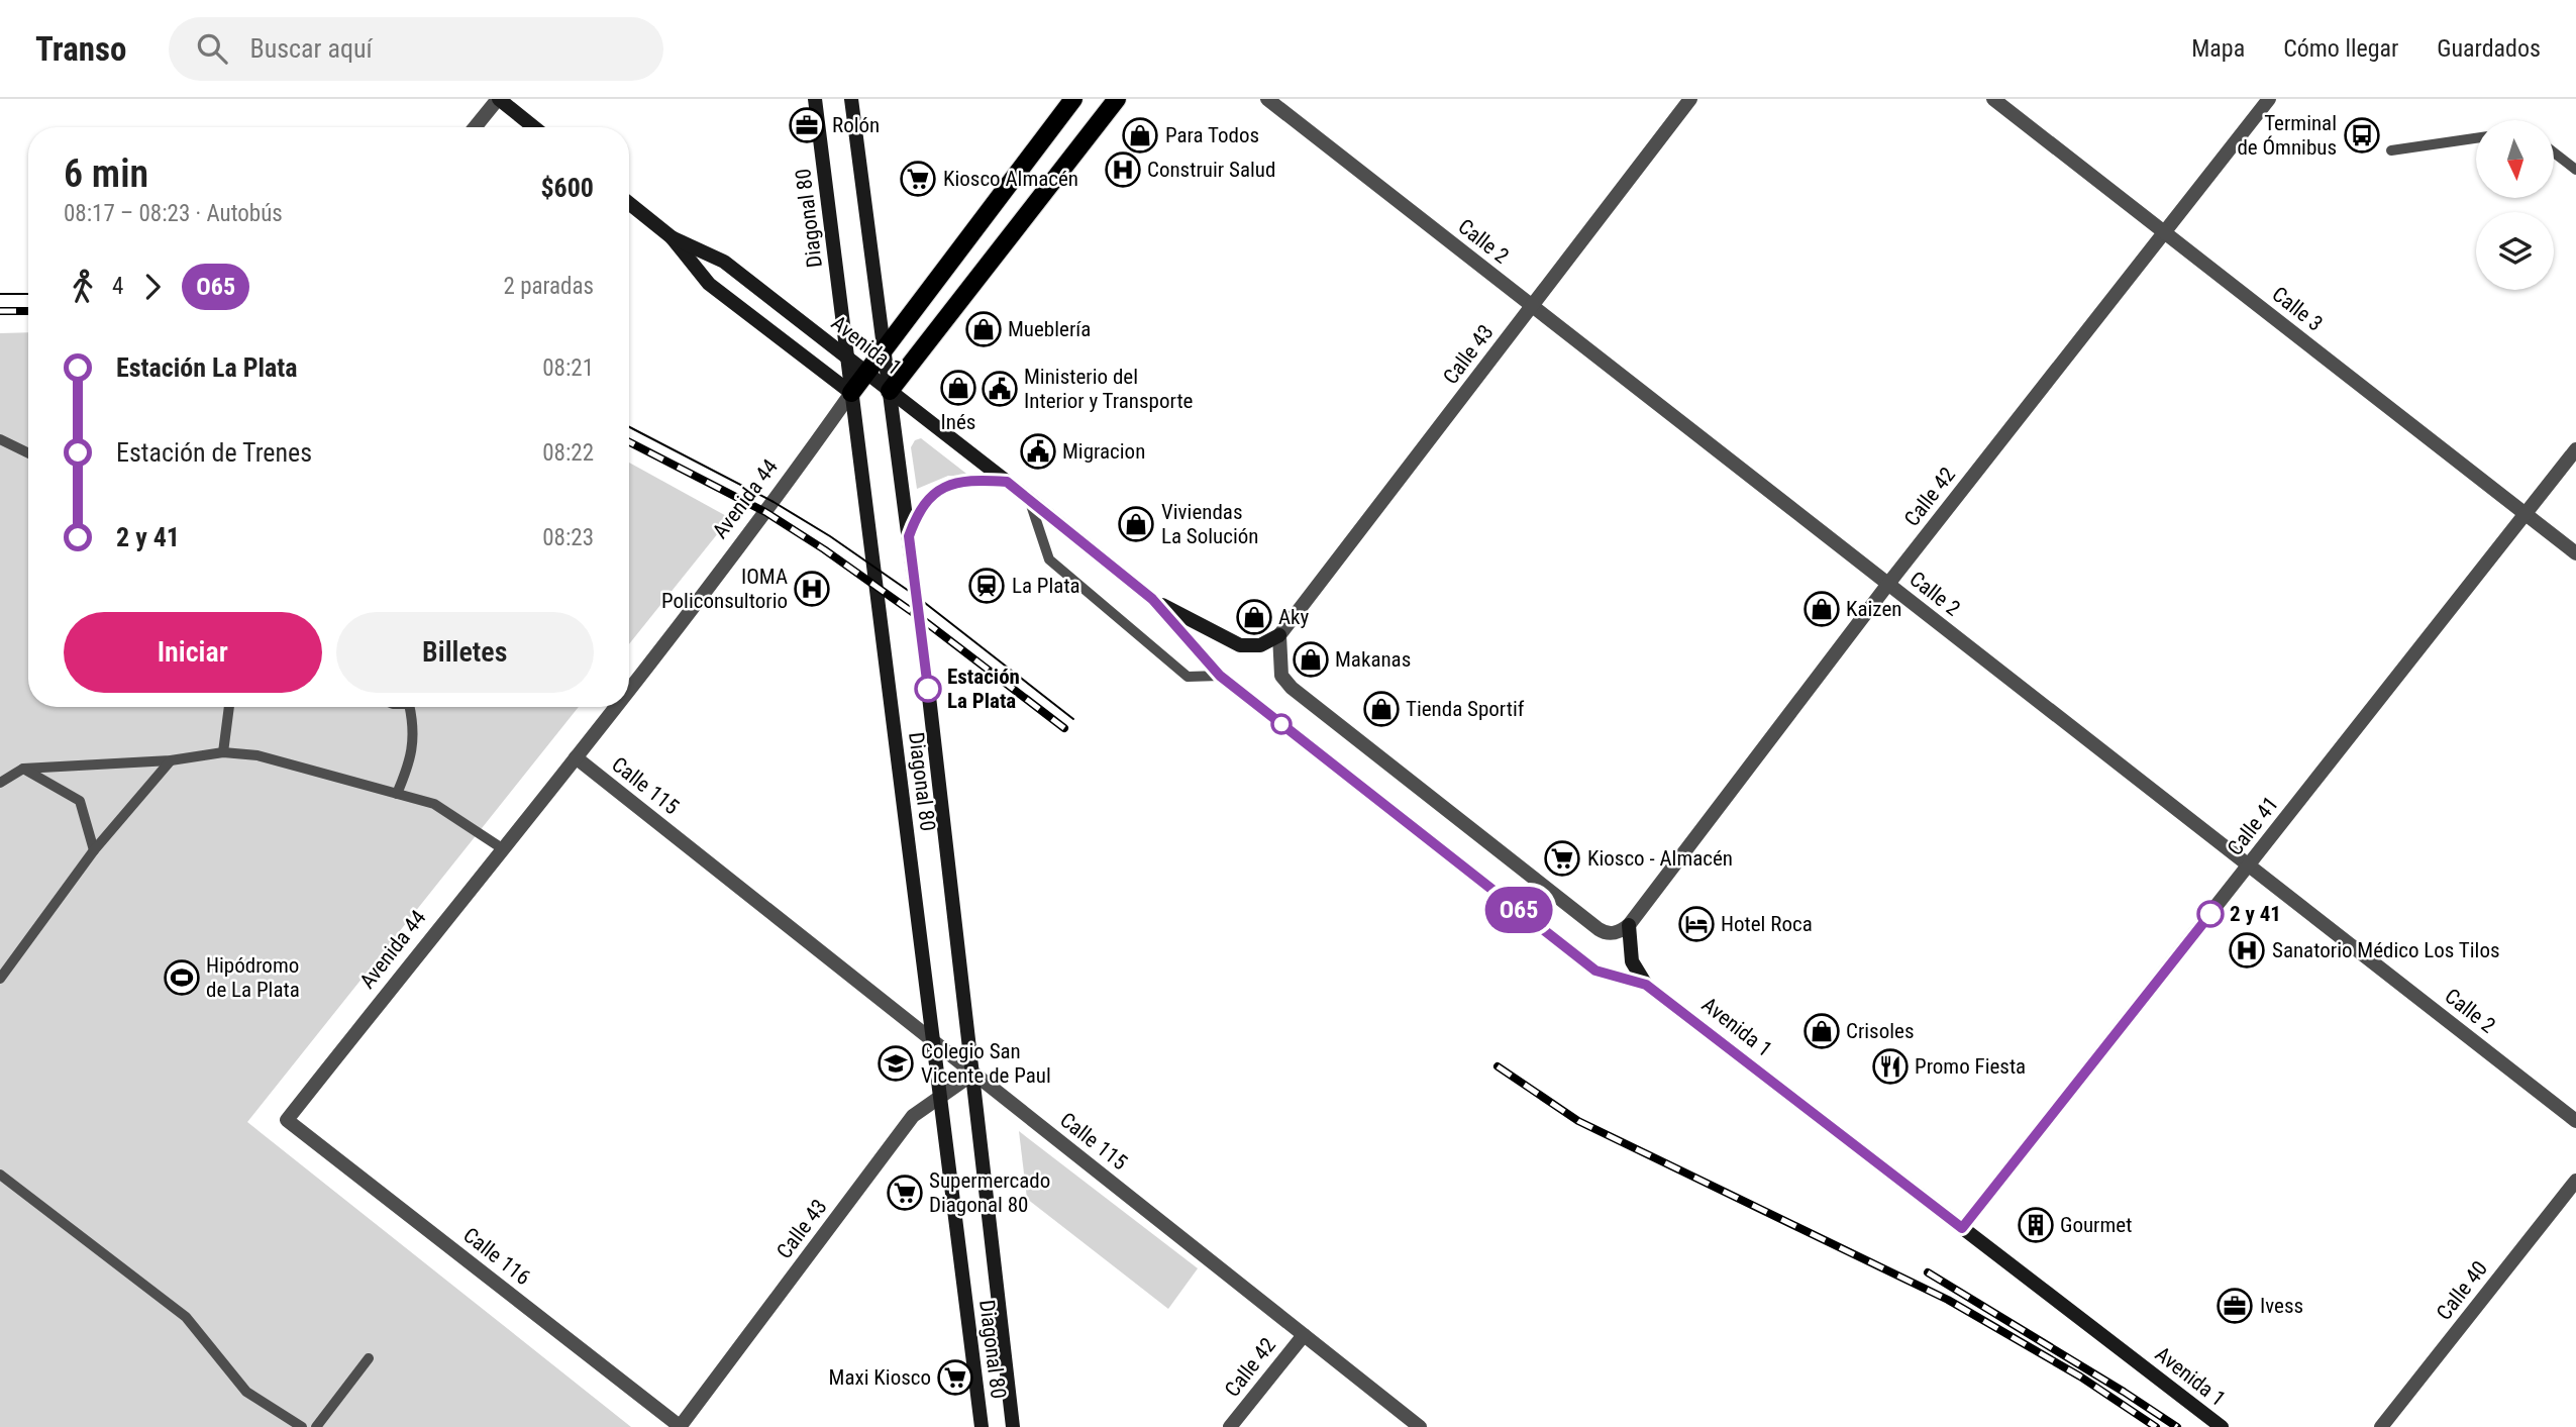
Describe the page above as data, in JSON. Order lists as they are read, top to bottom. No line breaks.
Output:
{"streets":{"main road":["Diagonal 80","Avenida 1","Avenida 44"],"street":["Calle 2","Calle 3","Calle 43","Calle 42","Calle 115","Calle 41","Calle 116","Calle 40"]},"crossings":[["Diagonal 80","Avenida 1"],["Diagonal 80","Calle 43"],["Diagonal 80","Avenida 44"],["Diagonal 80","Calle 115"],["Calle 2","Calle 43"],["Calle 2","Calle 42"],["Calle 2","Calle 41"],["Calle 3","Calle 42"],["Calle 3","Calle 41"],["Avenida 1","Avenida 44"],["Avenida 1","Calle 41"],["Calle 43","Calle 115"],["Calle 43","Calle 116"],["Calle 42","Calle 115"],["Avenida 44","Calle 115"],["Avenida 44","Calle 116"]],"places":{"office":["Rolón","Ivess"],"shop":["Para Todos","Mueblería","Inés","Viviendas La Solución","Kaizen","Aky","Makanas","Tienda Sportif","Crisoles"],"bus stop":["Terminal de Ómnibus"],"hospital":["Construir Salud","IOMA Policonsultorio","Sanatorio Médico Los Tilos"],"supermarket":["Kiosco Almacén","Kiosco - Almacén","Supermercado Diagonal 80","Maxi Kiosco"],"public building":["Ministerio del Interior y Transporte","Migracion"],"station":["La Plata"],"other":["Estación La Plata","2 y 41"],"hotel":["Hotel Roca"],"sports":["Hipódromo de La Plata"],"school or university":["Colegio San Vicente de Paul"],"restaurant":["Promo Fiesta"],"building":["Gourmet"]},"lines":["bus line O65"],"north":"bottom","page":{"header":"Transo","search":"Buscar aquí","nav":["Mapa","Cómo llegar","Guardados"],"on_map":"O65","heading":["6 min","08:17 – 08:23 · Autobús","$600"],"legs":["4","O65","2 paradas"],"list":[{"name":"Estación La Plata","value":"08:21"},{"name":"Estación de Trenes","value":"08:22"},{"name":"2 y 41","value":"08:23"}],"buttons":["Iniciar","Billetes"]}}
